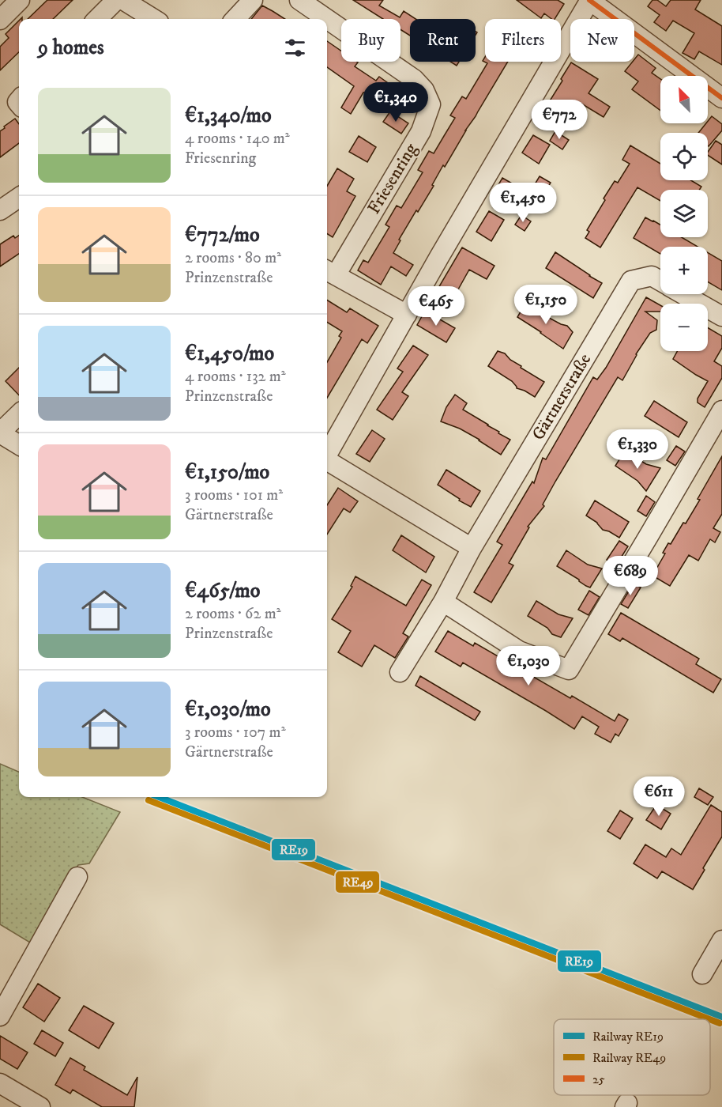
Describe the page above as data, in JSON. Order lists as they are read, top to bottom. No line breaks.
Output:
{"streets":{"street":["Friesenring","Gärtnerstraße"]},"lines":["transit line 25","rail line RE19","rail line RE49"],"legend":["Railway RE19","Railway RE49","25"],"north":"top left","page":{"chip":["Buy","Rent","Filters","New"],"heading":"9 homes","map_buttons":["+","−"],"list":[{"name":"€1,340/mo","note":"4 rooms · 140 m² · Friesenring"},{"name":"€772/mo","note":"2 rooms · 80 m² · Prinzenstraße"},{"name":"€1,450/mo","note":"4 rooms · 132 m² · Prinzenstraße"},{"name":"€1,150/mo","note":"3 rooms · 101 m² · Gärtnerstraße"},{"name":"€465/mo","note":"2 rooms · 62 m² · Prinzenstraße"},{"name":"€1,030/mo","note":"3 rooms · 107 m² · Gärtnerstraße"}],"price":["€1,340","€772","€1,450","€1,150","€465","€1,330","€689","€1,030","€611"]}}
